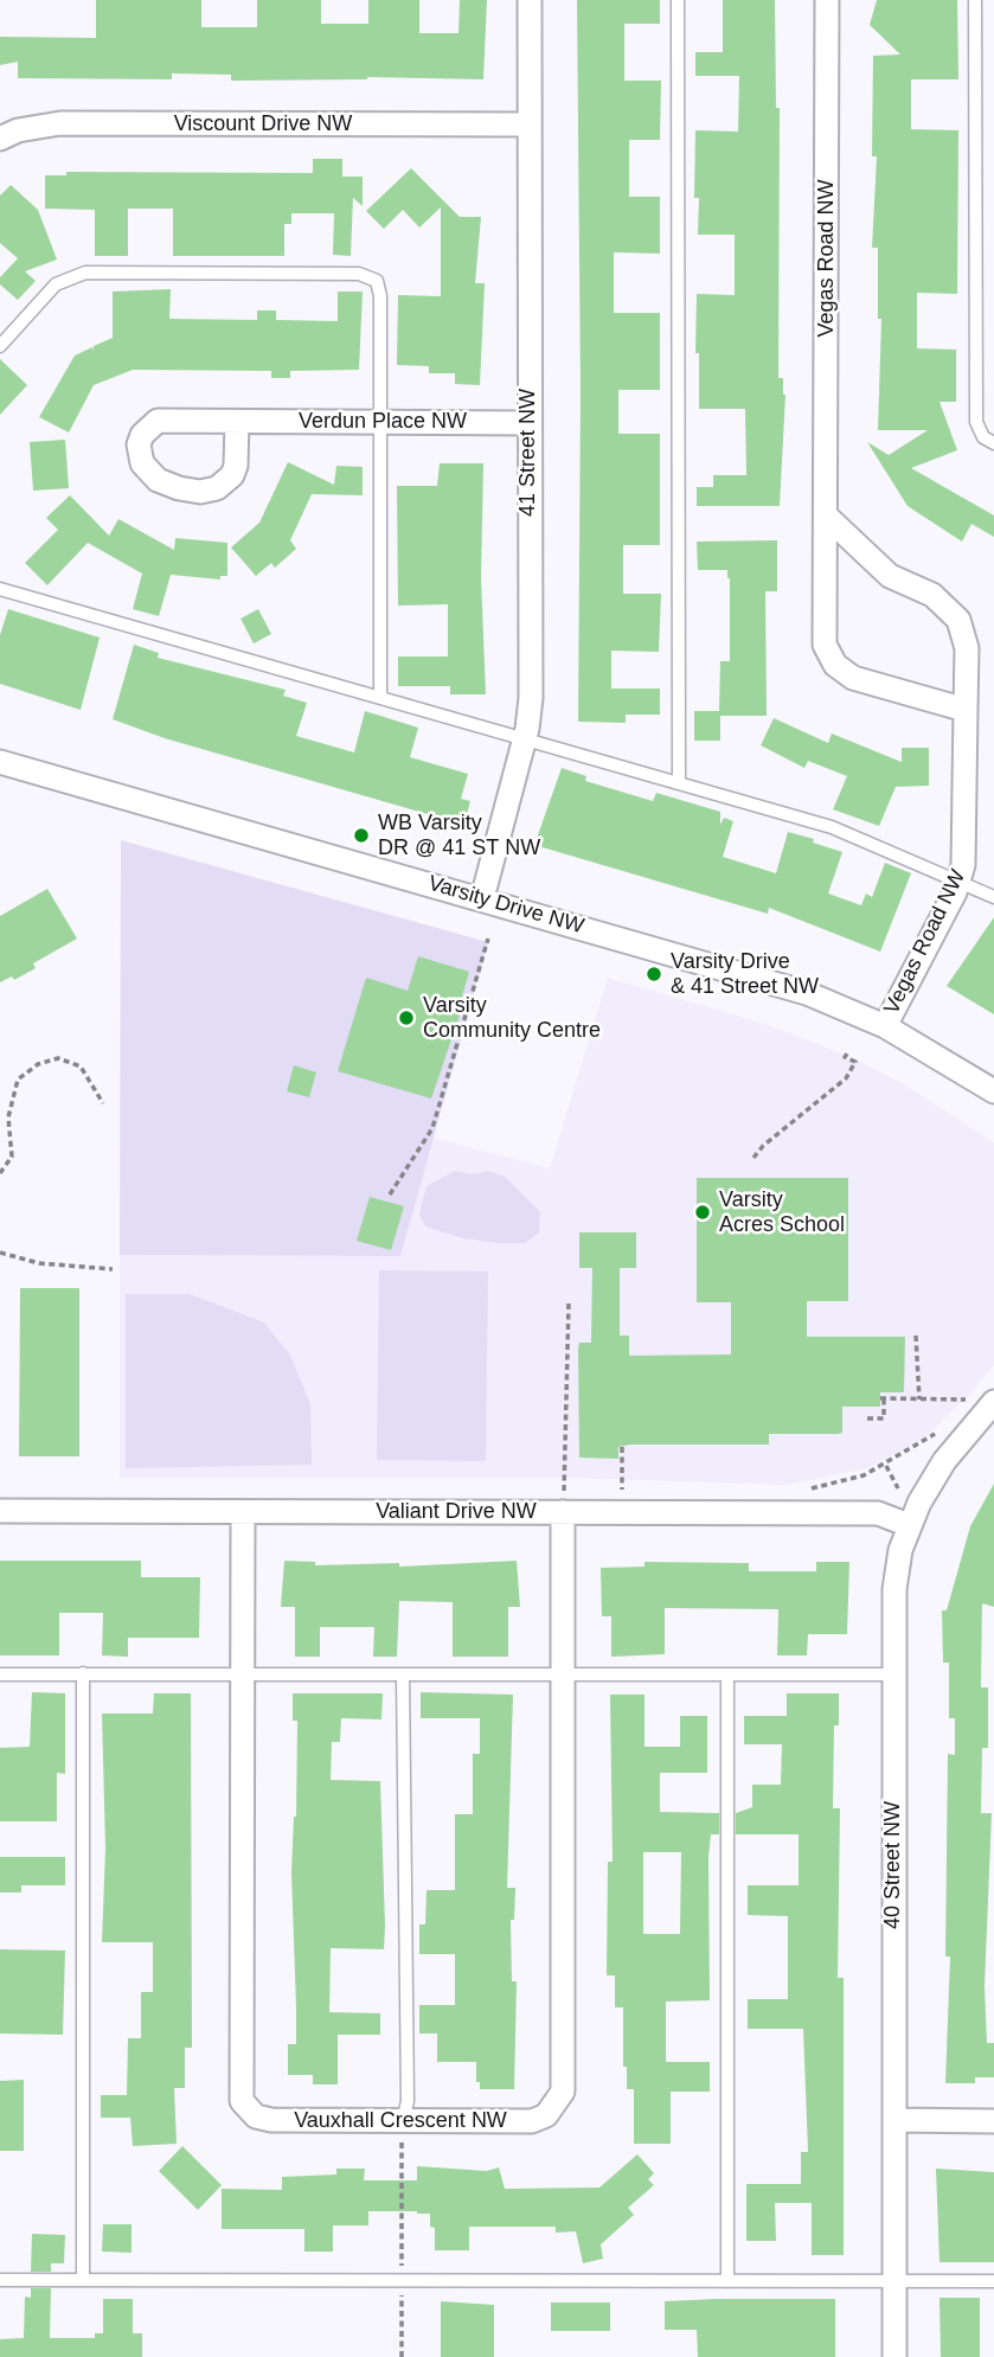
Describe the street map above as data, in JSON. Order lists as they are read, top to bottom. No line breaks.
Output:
{"streets":{"street":["Viscount Drive NW","Vegas Road NW","Verdun Place NW","41 Street NW","Varsity Drive NW","Valiant Drive NW","40 Street NW","Vauxhall Crescent NW"]},"crossings":[["Viscount Drive NW","41 Street NW"],["Vegas Road NW","Varsity Drive NW"],["Verdun Place NW","41 Street NW"],["41 Street NW","Varsity Drive NW"],["Valiant Drive NW","40 Street NW"],["Valiant Drive NW","Vauxhall Crescent NW"]],"places":["WB Varsity DR @ 41 ST NW","Varsity Drive & 41 Street NW","Varsity Community Centre","Varsity Acres School"]}
